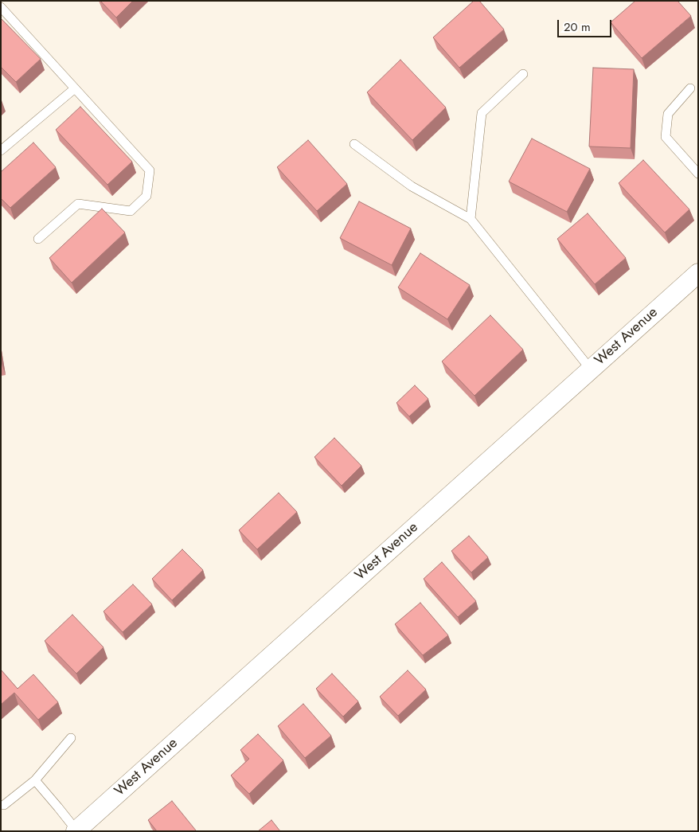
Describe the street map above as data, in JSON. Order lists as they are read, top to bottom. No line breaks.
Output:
{"streets":{"street":["West Avenue"]},"scale_bar":"20 m"}
